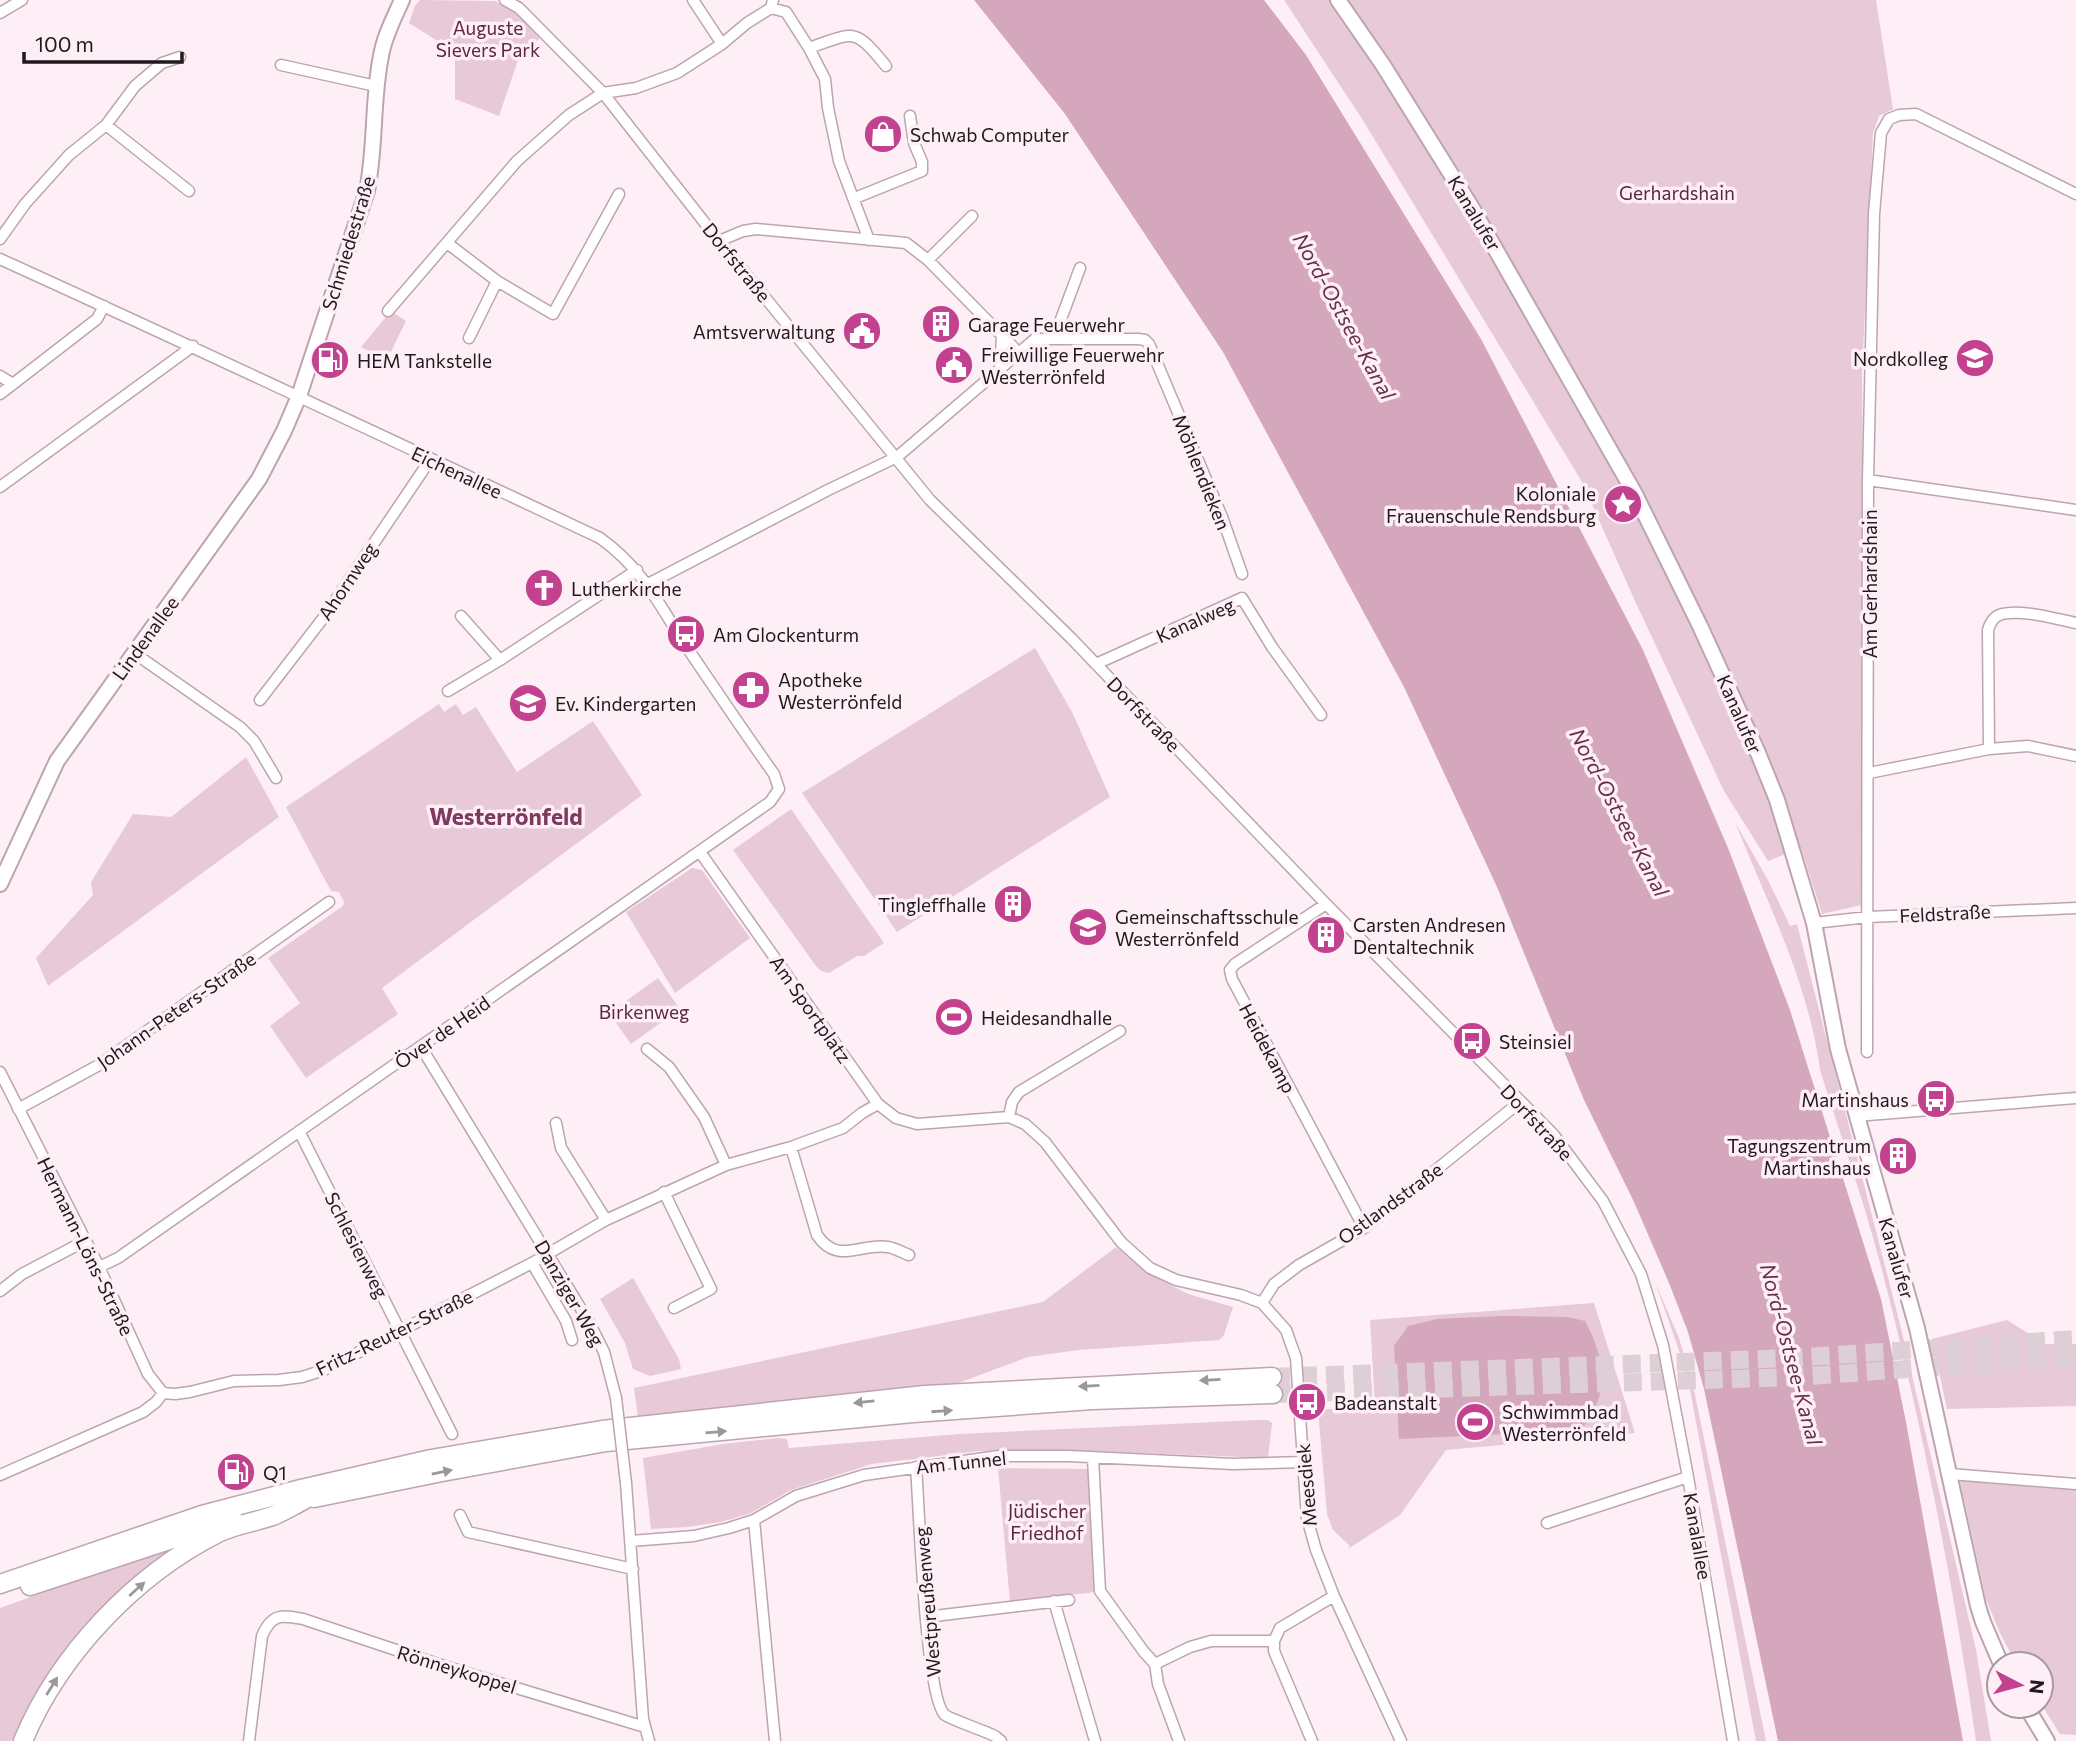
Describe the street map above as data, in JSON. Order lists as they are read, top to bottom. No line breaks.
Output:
{"streets":{"street":["Kanalufer","Schmiedestraße","Dorfstraße","Eichenallee","Möhlendieken","Ahornweg","Am Gerhardshain","Kanalweg","Lindenallee","Feldstraße","Am Sportplatz","Johann-Peters-Straße","Över de Heid","Heidekamp","Ostlandstraße","Schlesienweg","Hermann-Löns-Straße","Danziger Weg","Fritz-Reuter-Straße","Am Tunnel","Meesdiek","Kanalallee","Westpreußenweg","Rönneykoppel"]},"crossings":[["Kanalufer","Feldstraße"],["Schmiedestraße","Eichenallee"],["Schmiedestraße","Lindenallee"],["Dorfstraße","Möhlendieken"],["Dorfstraße","Kanalweg"],["Dorfstraße","Heidekamp"],["Dorfstraße","Ostlandstraße"],["Dorfstraße","Kanalallee"],["Eichenallee","Ahornweg"],["Eichenallee","Lindenallee"],["Eichenallee","Över de Heid"],["Am Gerhardshain","Feldstraße"],["Am Sportplatz","Över de Heid"],["Am Sportplatz","Fritz-Reuter-Straße"],["Johann-Peters-Straße","Hermann-Löns-Straße"],["Över de Heid","Schlesienweg"],["Över de Heid","Hermann-Löns-Straße"],["Över de Heid","Danziger Weg"],["Heidekamp","Ostlandstraße"],["Ostlandstraße","Meesdiek"],["Schlesienweg","Fritz-Reuter-Straße"],["Hermann-Löns-Straße","Fritz-Reuter-Straße"],["Danziger Weg","Fritz-Reuter-Straße"],["Danziger Weg","Am Tunnel"],["Danziger Weg","Rönneykoppel"],["Am Tunnel","Meesdiek"],["Am Tunnel","Westpreußenweg"]],"districts":["Westerrönfeld"],"water":["Nord-Ostsee-Kanal"],"parks":["Auguste Sievers Park","Gerhardshain","Birkenweg","Jüdischer Friedhof"],"places":{"shop":["Schwab Computer"],"building":["Garage Feuerwehr","Tingleffhalle","Carsten Andresen Dentaltechnik","Tagungszentrum Martinshaus"],"public building":["Amtsverwaltung","Freiwillige Feuerwehr Westerrönfeld"],"school or university":["Nordkolleg","Ev. Kindergarten","Gemeinschaftsschule Westerrönfeld"],"fuel station":["HEM Tankstelle","Q1"],"place":["Koloniale Frauenschule Rendsburg"],"church":["Lutherkirche"],"bus stop":["Am Glockenturm","Steinsiel","Martinshaus","Badeanstalt"],"pharmacy":["Apotheke Westerrönfeld"],"sports":["Heidesandhalle","Schwimmbad Westerrönfeld"]},"scale_bar":"100 m","north":"right"}
